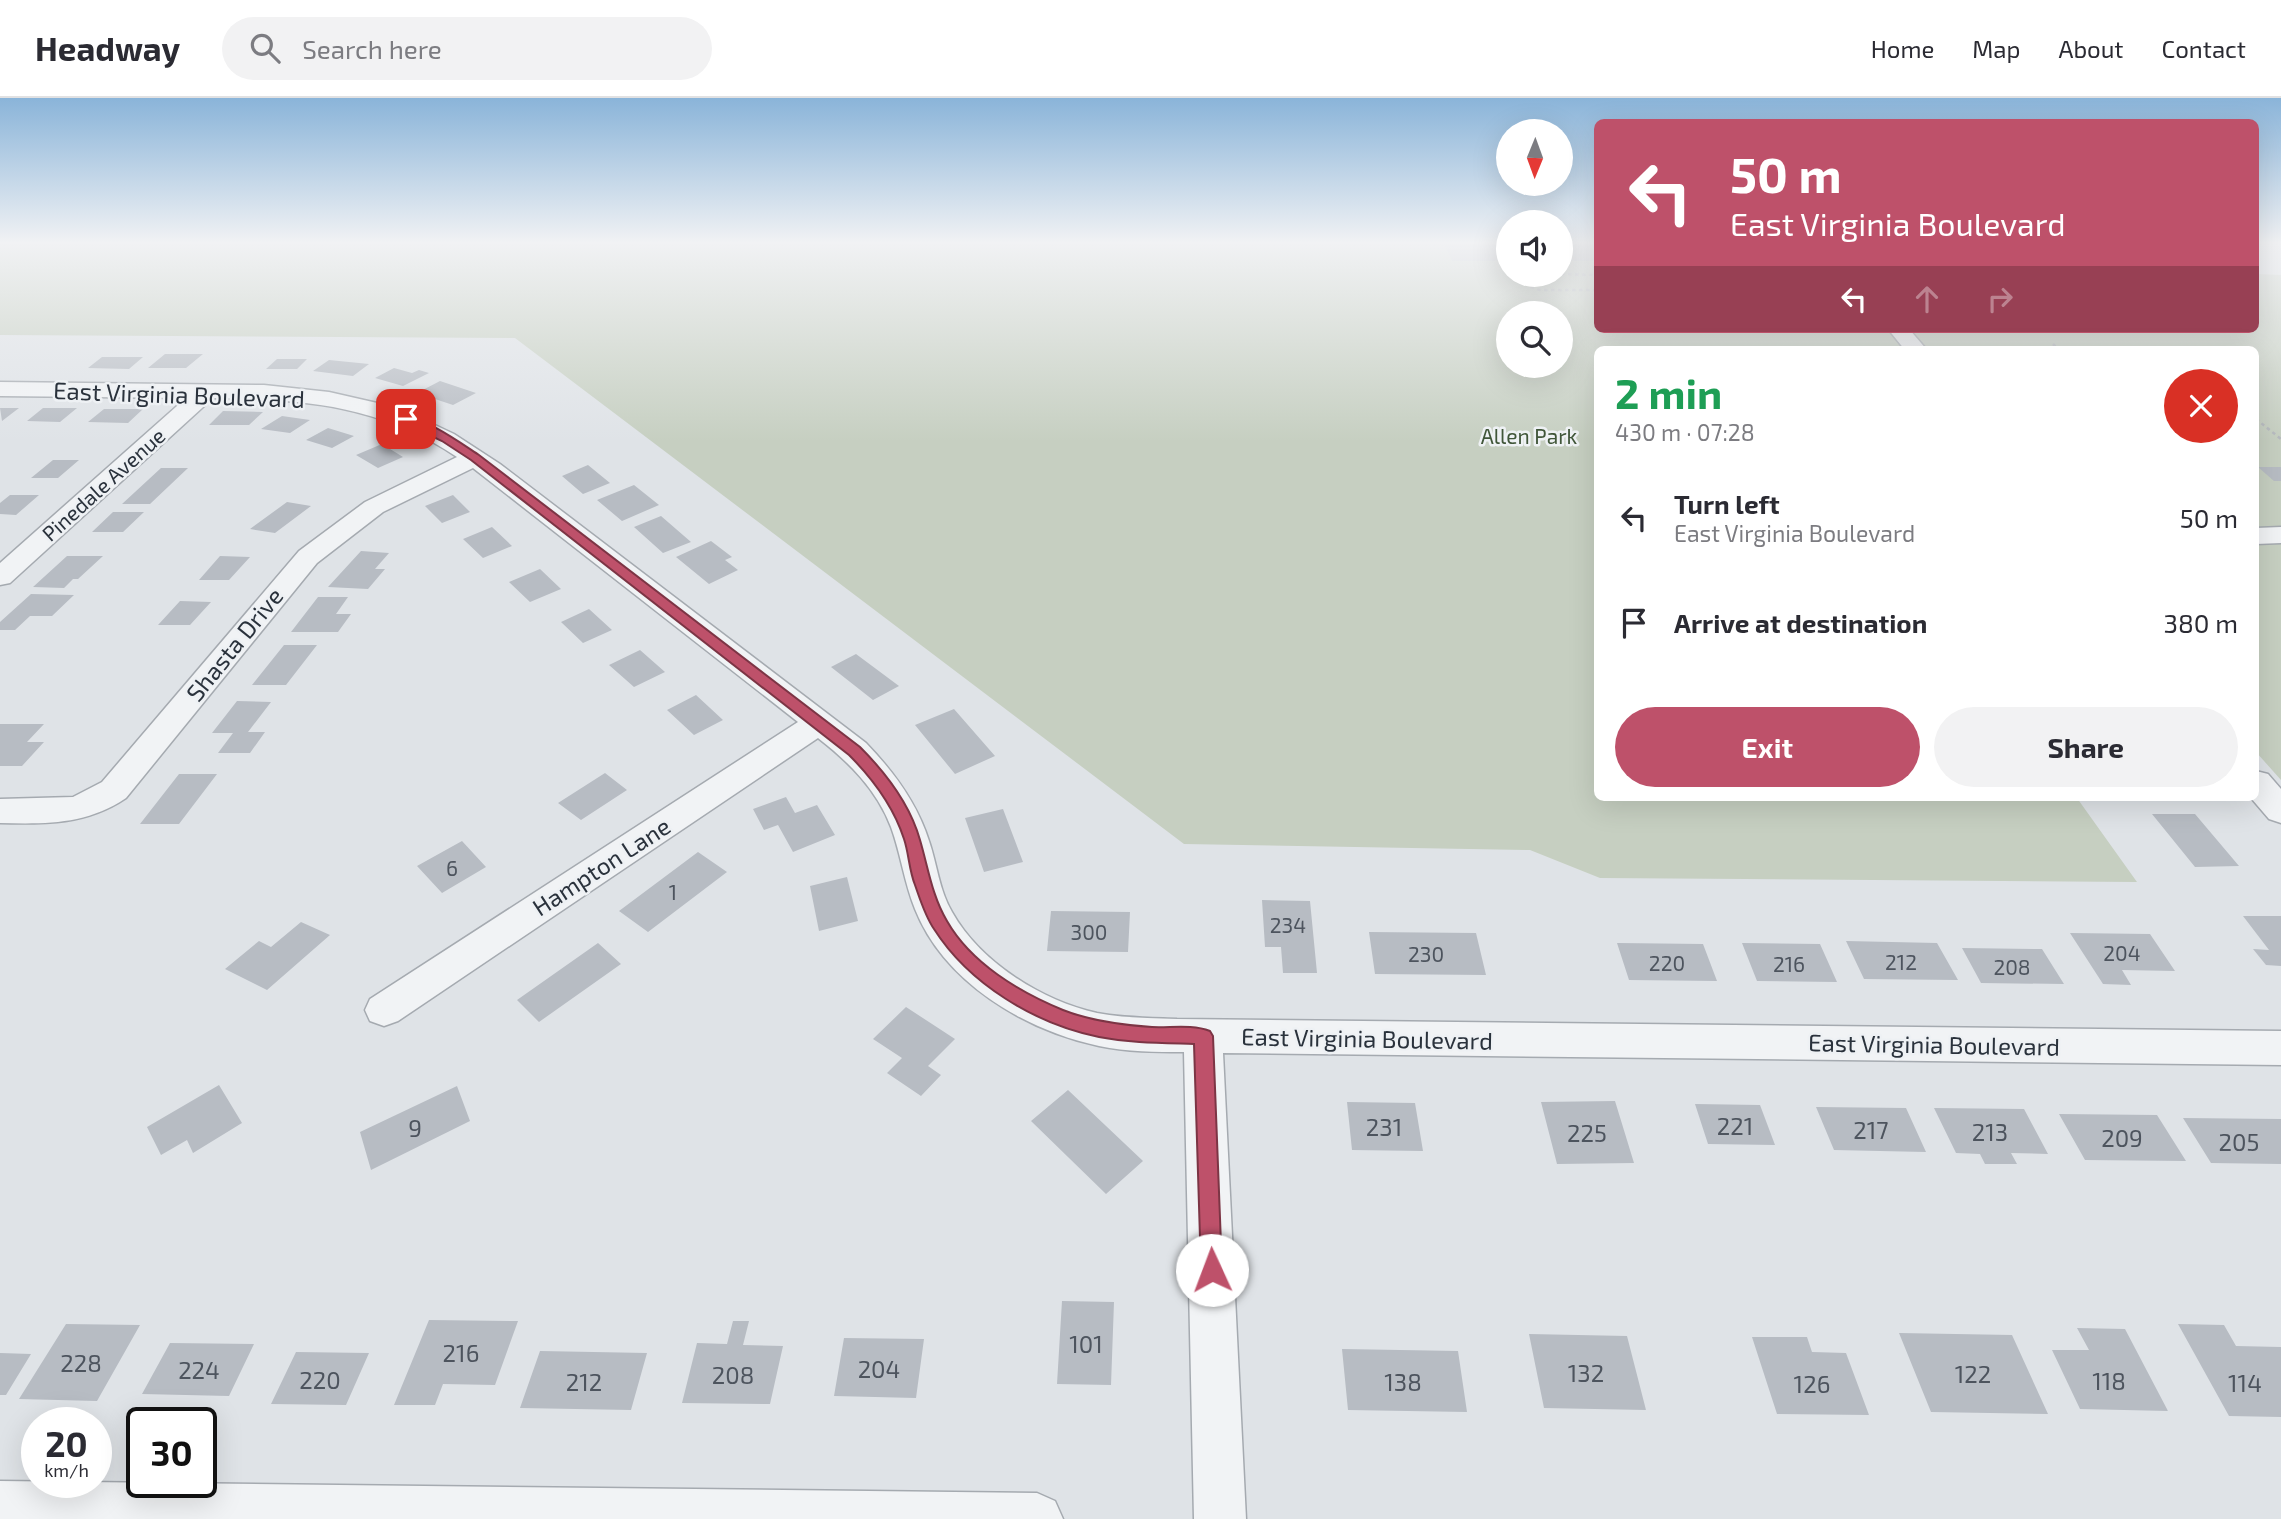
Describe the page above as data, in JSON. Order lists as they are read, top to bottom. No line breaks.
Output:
{"streets":{"street":["East Virginia Boulevard","Pinedale Avenue","Shasta Drive","Hampton Lane"]},"crossings":[["East Virginia Boulevard","Pinedale Avenue"],["East Virginia Boulevard","Shasta Drive"],["East Virginia Boulevard","Hampton Lane"]],"parks":["Allen Park"],"house_numbers":["6","1","234","300","204","230","212","220","216","208","221","231","9","217","213","225","209","205","101","216","228","204","224","132","122","208","220","118","212","138","114","126"],"north":"bottom","page":{"header":"Headway","search":"Search here","nav":["Home","Map","About","Contact"],"turn":["50 m","East Virginia Boulevard"],"heading":["2 min","430 m · 07:28"],"list":[{"name":"Turn left","note":"East Virginia Boulevard","value":"50 m"},{"name":"Arrive at destination","value":"380 m"}],"buttons":["Exit","Share"],"speed":"20 km/h","limit":"30"}}
